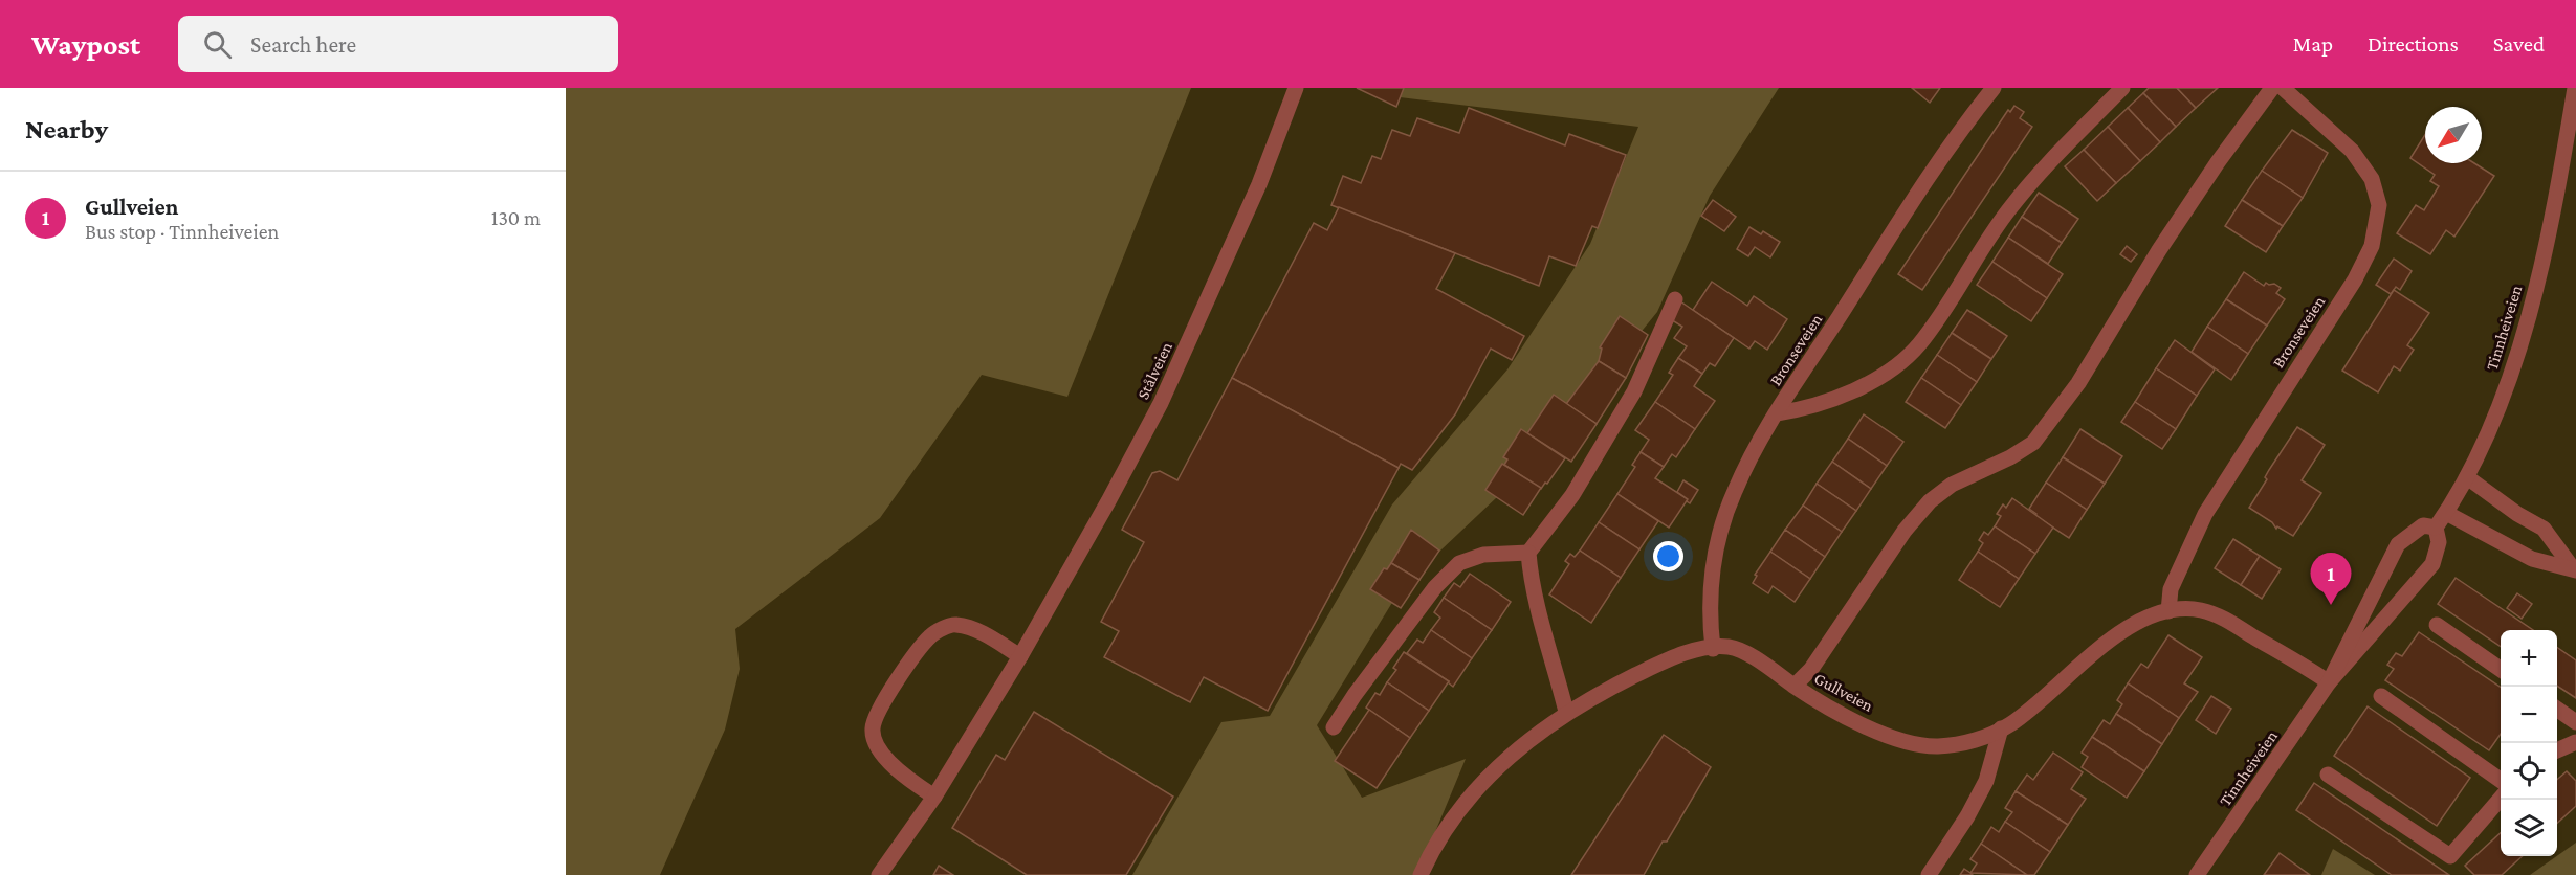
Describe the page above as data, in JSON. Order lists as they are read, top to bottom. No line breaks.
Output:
{"streets":{"street":["Tinnheiveien","Bronseveien","Stålveien","Gullveien"]},"crossings":[["Tinnheiveien","Gullveien"],["Bronseveien","Gullveien"]],"north":"bottom left","page":{"header":"Waypost","search":"Search here","nav":["Map","Directions","Saved"],"heading":"Nearby","list":[{"mark":"1","name":"Gullveien","note":"Bus stop · Tinnheiveien","value":"130 m"}],"pins":"1","map_buttons":["+","−"]}}
